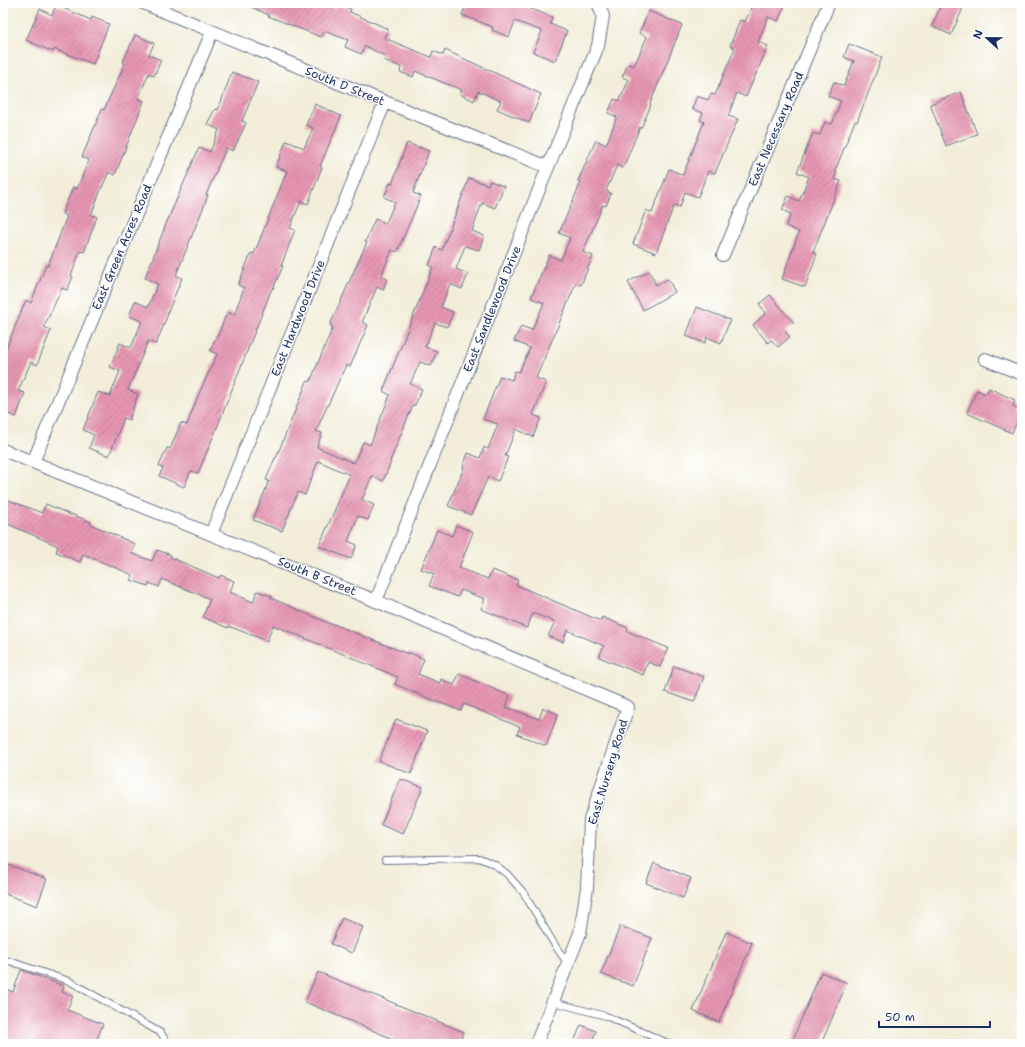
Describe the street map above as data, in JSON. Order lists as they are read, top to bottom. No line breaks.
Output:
{"streets":{"street":["South D Street","East Necessary Road","East Green Acres Road","East Sandlewood Drive","East Hardwood Drive","South B Street","East Nursery Road"]},"crossings":[["South D Street","East Green Acres Road"],["South D Street","East Sandlewood Drive"],["South D Street","East Hardwood Drive"],["East Green Acres Road","South B Street"],["East Sandlewood Drive","South B Street"],["East Hardwood Drive","South B Street"],["South B Street","East Nursery Road"]],"scale_bar":"50 m","north":"left"}
